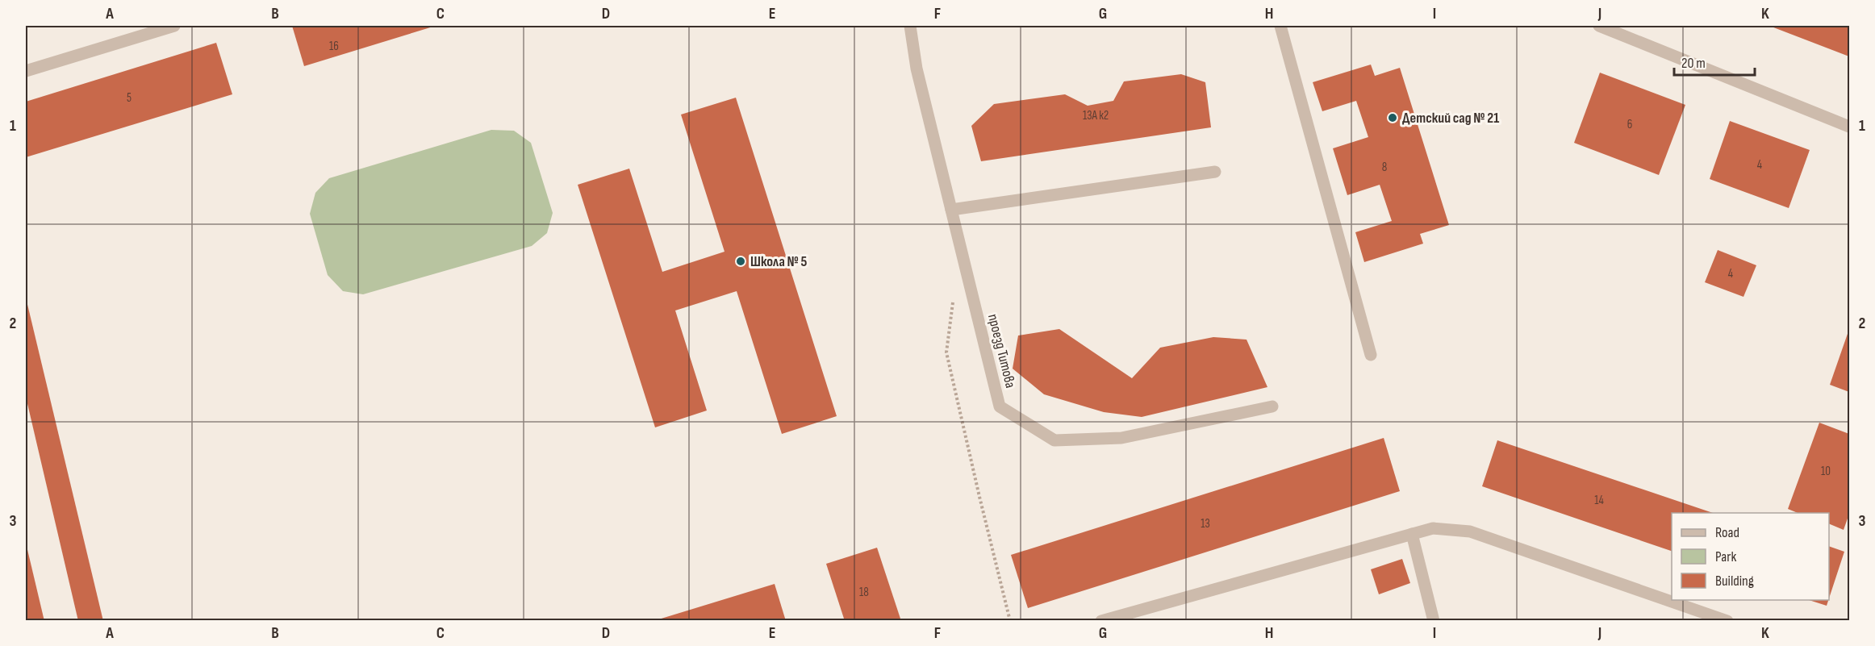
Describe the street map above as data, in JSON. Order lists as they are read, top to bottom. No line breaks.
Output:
{"streets":{"street":["проезд Титова"]},"places":["Детский сад № 21","Школа № 5"],"house_numbers":["16","5","13А к2","6","4","8","4","10","14","13","18"],"legend":["Road","Park","Building"],"scale_bar":"20 m","grid":{"columns":["A","B","C","D","E","F","G","H","I","J","K"],"rows":["1","2","3"]}}
